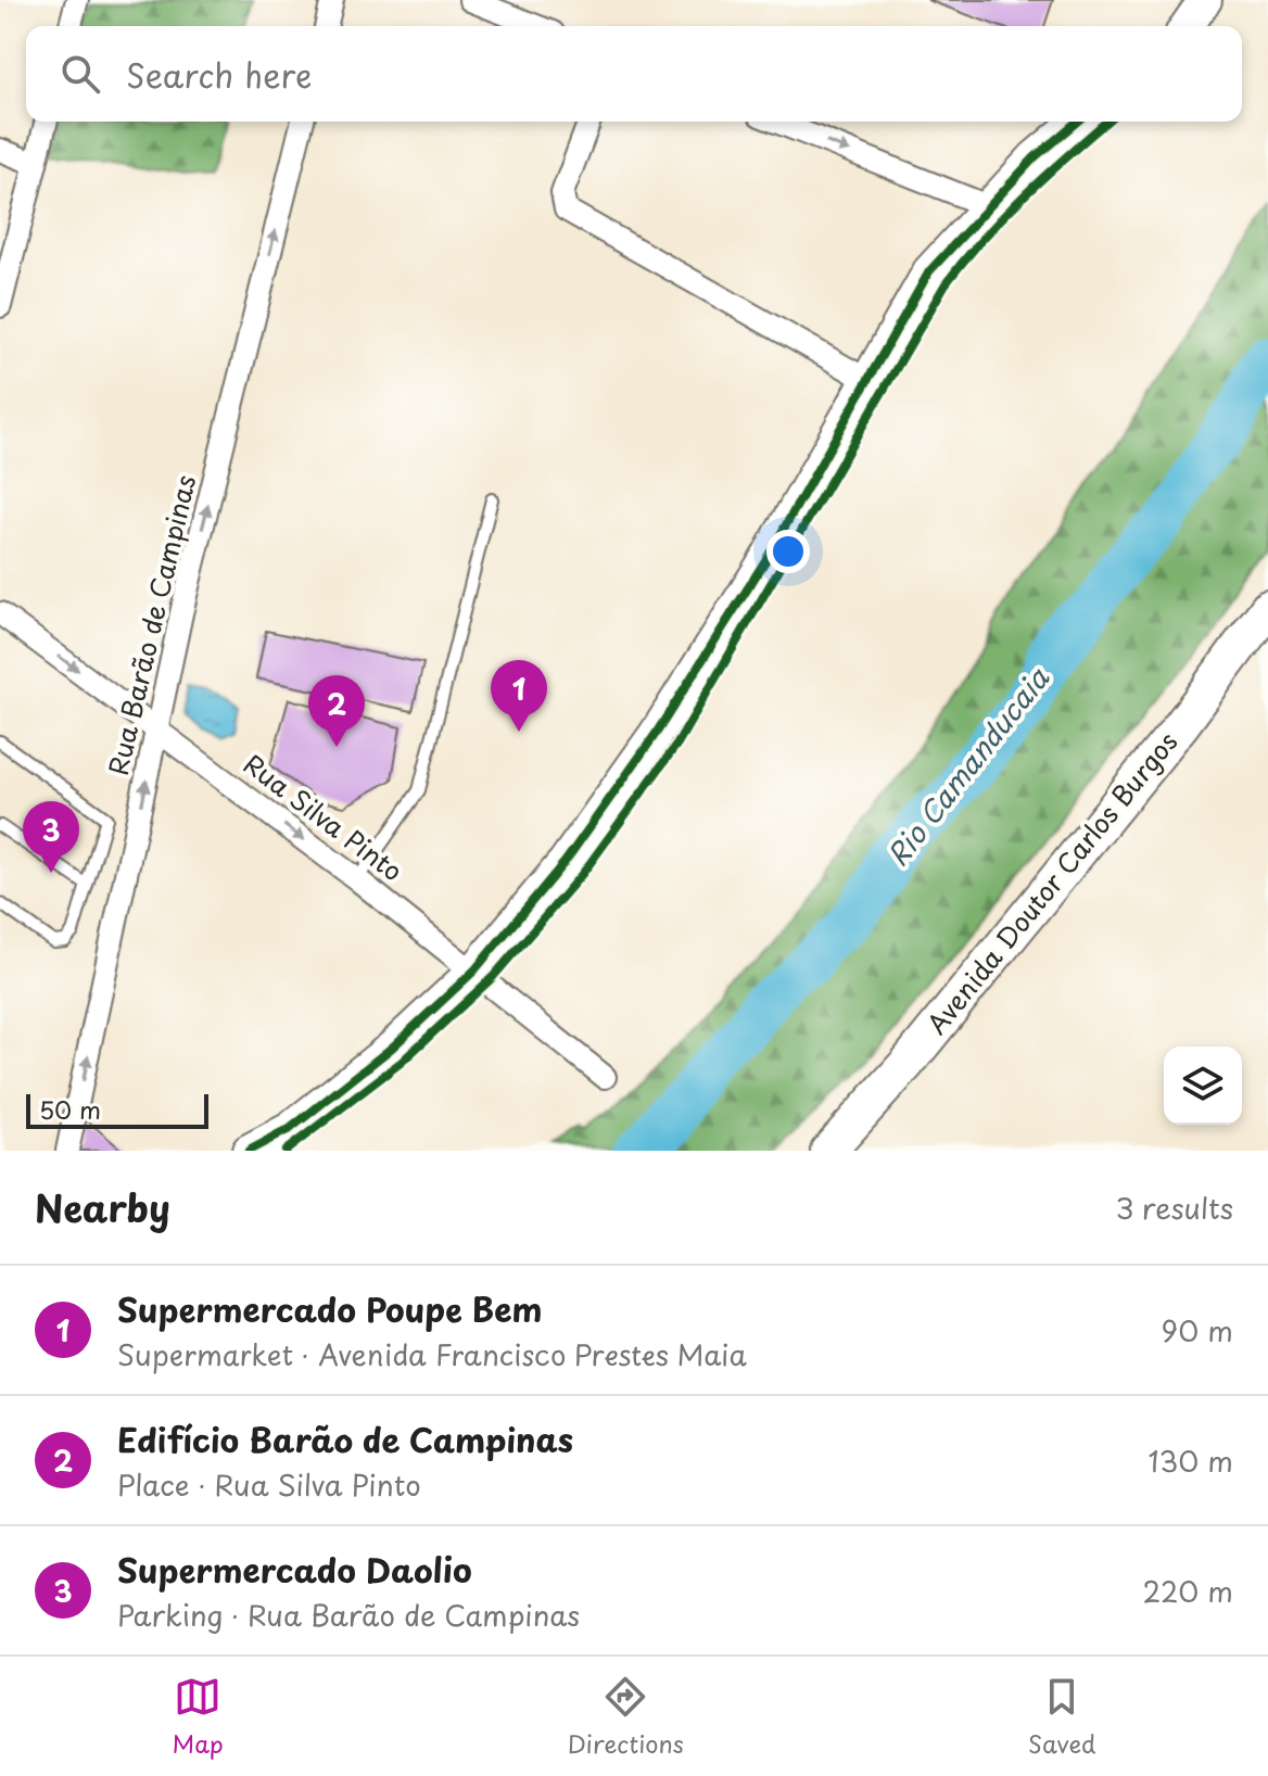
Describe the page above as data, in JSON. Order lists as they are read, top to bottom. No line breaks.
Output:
{"streets":{"main road":["Avenida Doutor Carlos Burgos"],"street":["Rua Barão de Campinas","Rua Silva Pinto"]},"crossings":[["Rua Barão de Campinas","Rua Silva Pinto"]],"one_way":["Rua Barão de Campinas","Rua Silva Pinto"],"water":["Rio Camanducaia"],"scale_bar":"50 m","page":{"search":"Search here","pins":["1","2","3"],"scale":"50 m","heading":["Nearby","3 results"],"list":[{"mark":"1","name":"Supermercado Poupe Bem","note":"Supermarket · Avenida Francisco Prestes Maia","value":"90 m"},{"mark":"2","name":"Edifício Barão de Campinas","note":"Place · Rua Silva Pinto","value":"130 m"},{"mark":"3","name":"Supermercado Daolio","note":"Parking · Rua Barão de Campinas","value":"220 m"}],"nav":["Map","Directions","Saved"]}}
